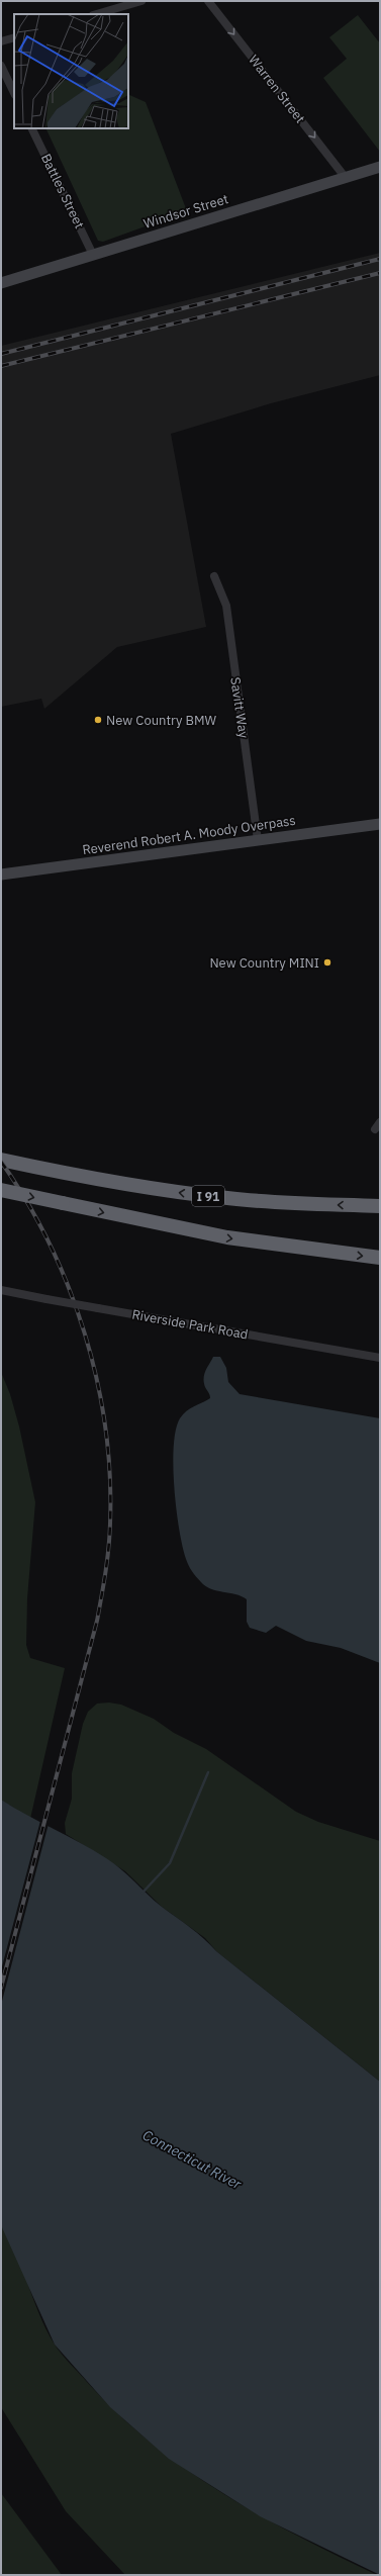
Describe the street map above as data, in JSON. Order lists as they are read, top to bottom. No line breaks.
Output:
{"streets":{"highway":["I 91"],"main road":["Windsor Street","Reverend Robert A. Moody Overpass"],"street":["Warren Street","Battles Street","Savitt Way","Riverside Park Road"]},"crossings":[["Warren Street","Windsor Street"],["Battles Street","Windsor Street"],["Savitt Way","Reverend Robert A. Moody Overpass"]],"one_way":["Warren Street"],"water":["Connecticut River"],"places":["New Country BMW","New Country MINI"]}
